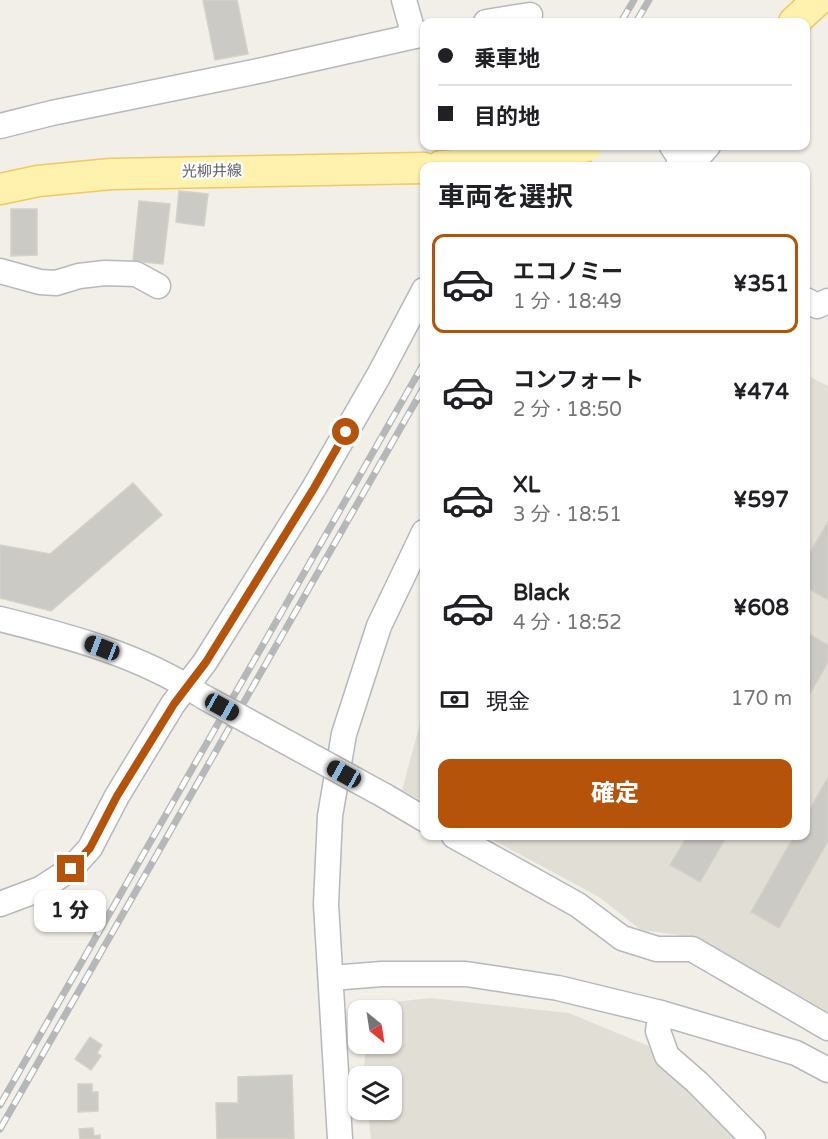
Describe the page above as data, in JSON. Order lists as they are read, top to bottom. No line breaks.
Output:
{"streets":{"main road":["光柳井線"]},"north":"bottom right","page":{"banner":["乗車地","目的地"],"heading":"車両を選択","list":[{"name":"エコノミー","note":"1 分 · 18:49","value":"¥351"},{"name":"コンフォート","note":"2 分 · 18:50","value":"¥474"},{"name":"XL","note":"3 分 · 18:51","value":"¥597"},{"name":"Black","note":"4 分 · 18:52","value":"¥608"}],"pay":["現金","170 m"],"buttons":"確定","bubble":"1 分"}}
